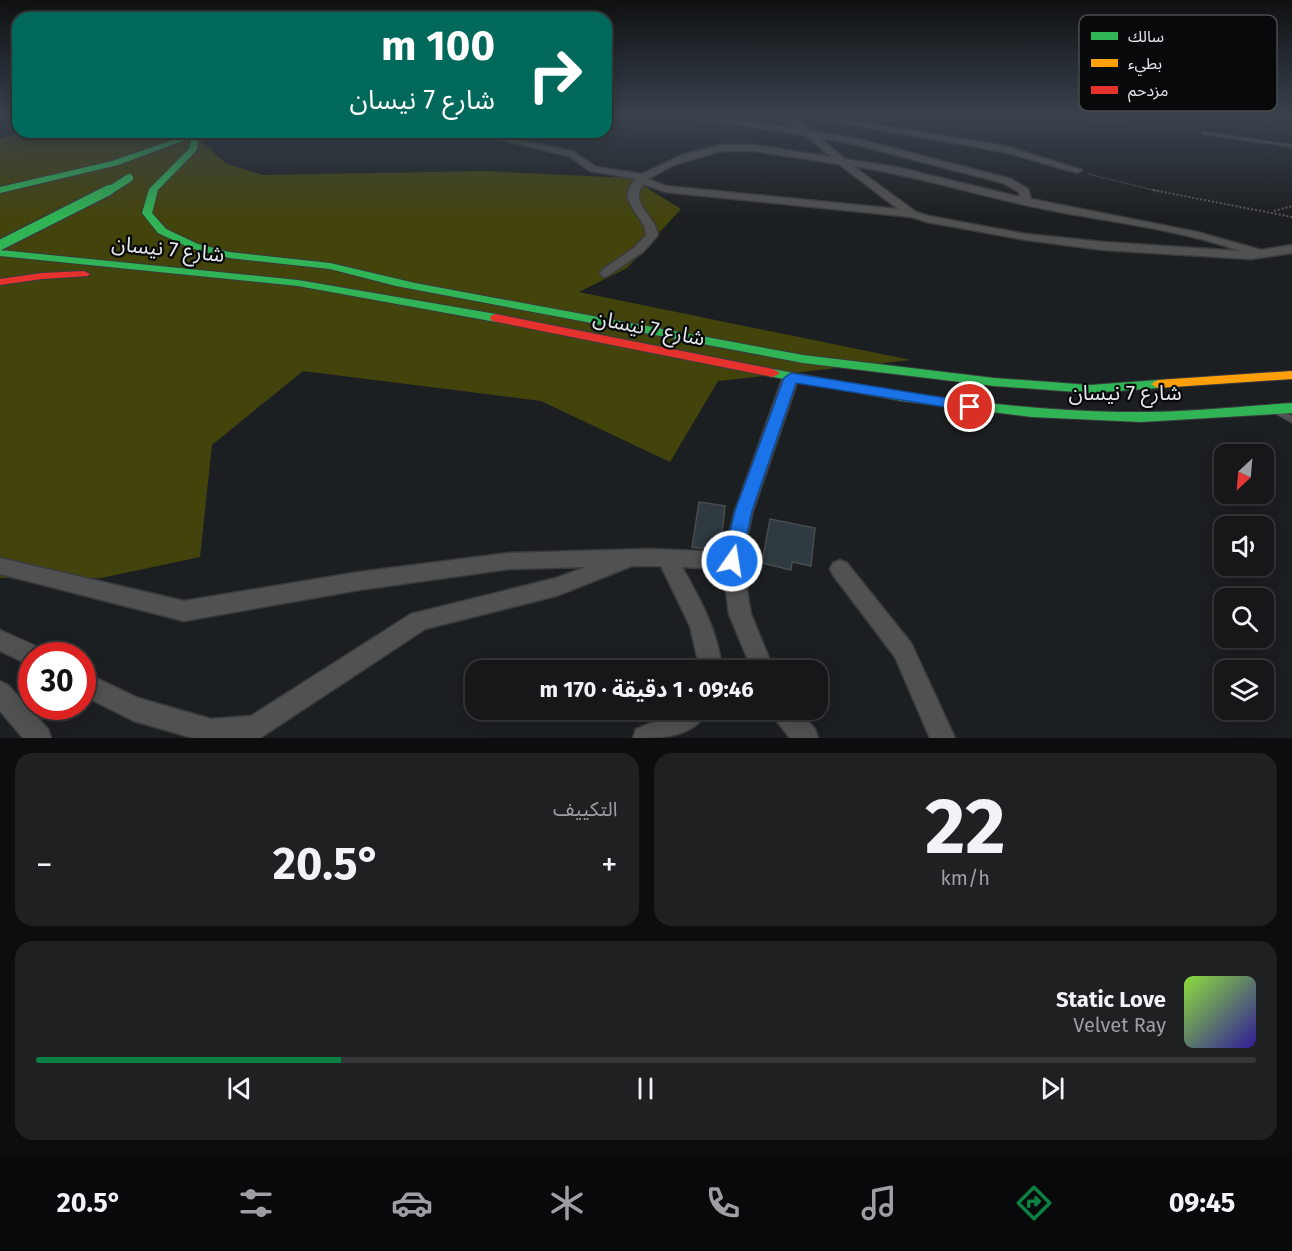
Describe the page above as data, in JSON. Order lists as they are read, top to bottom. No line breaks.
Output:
{"streets":{"main road":["شارع 7 نيسان"]},"legend":["سالك","بطيء","مزدحم"],"north":"bottom left","page":{"turn":["100 m","شارع 7 نيسان"],"limit":"30","trip":"09:46 · 1 دقيقة · 170 m","tile":[["22","km/h"],"التكييف"],"heat":["−","20.5°","+"],"song":["Static Love","Velvet Ray"],"tabs":["09:45","20.5°"]}}
